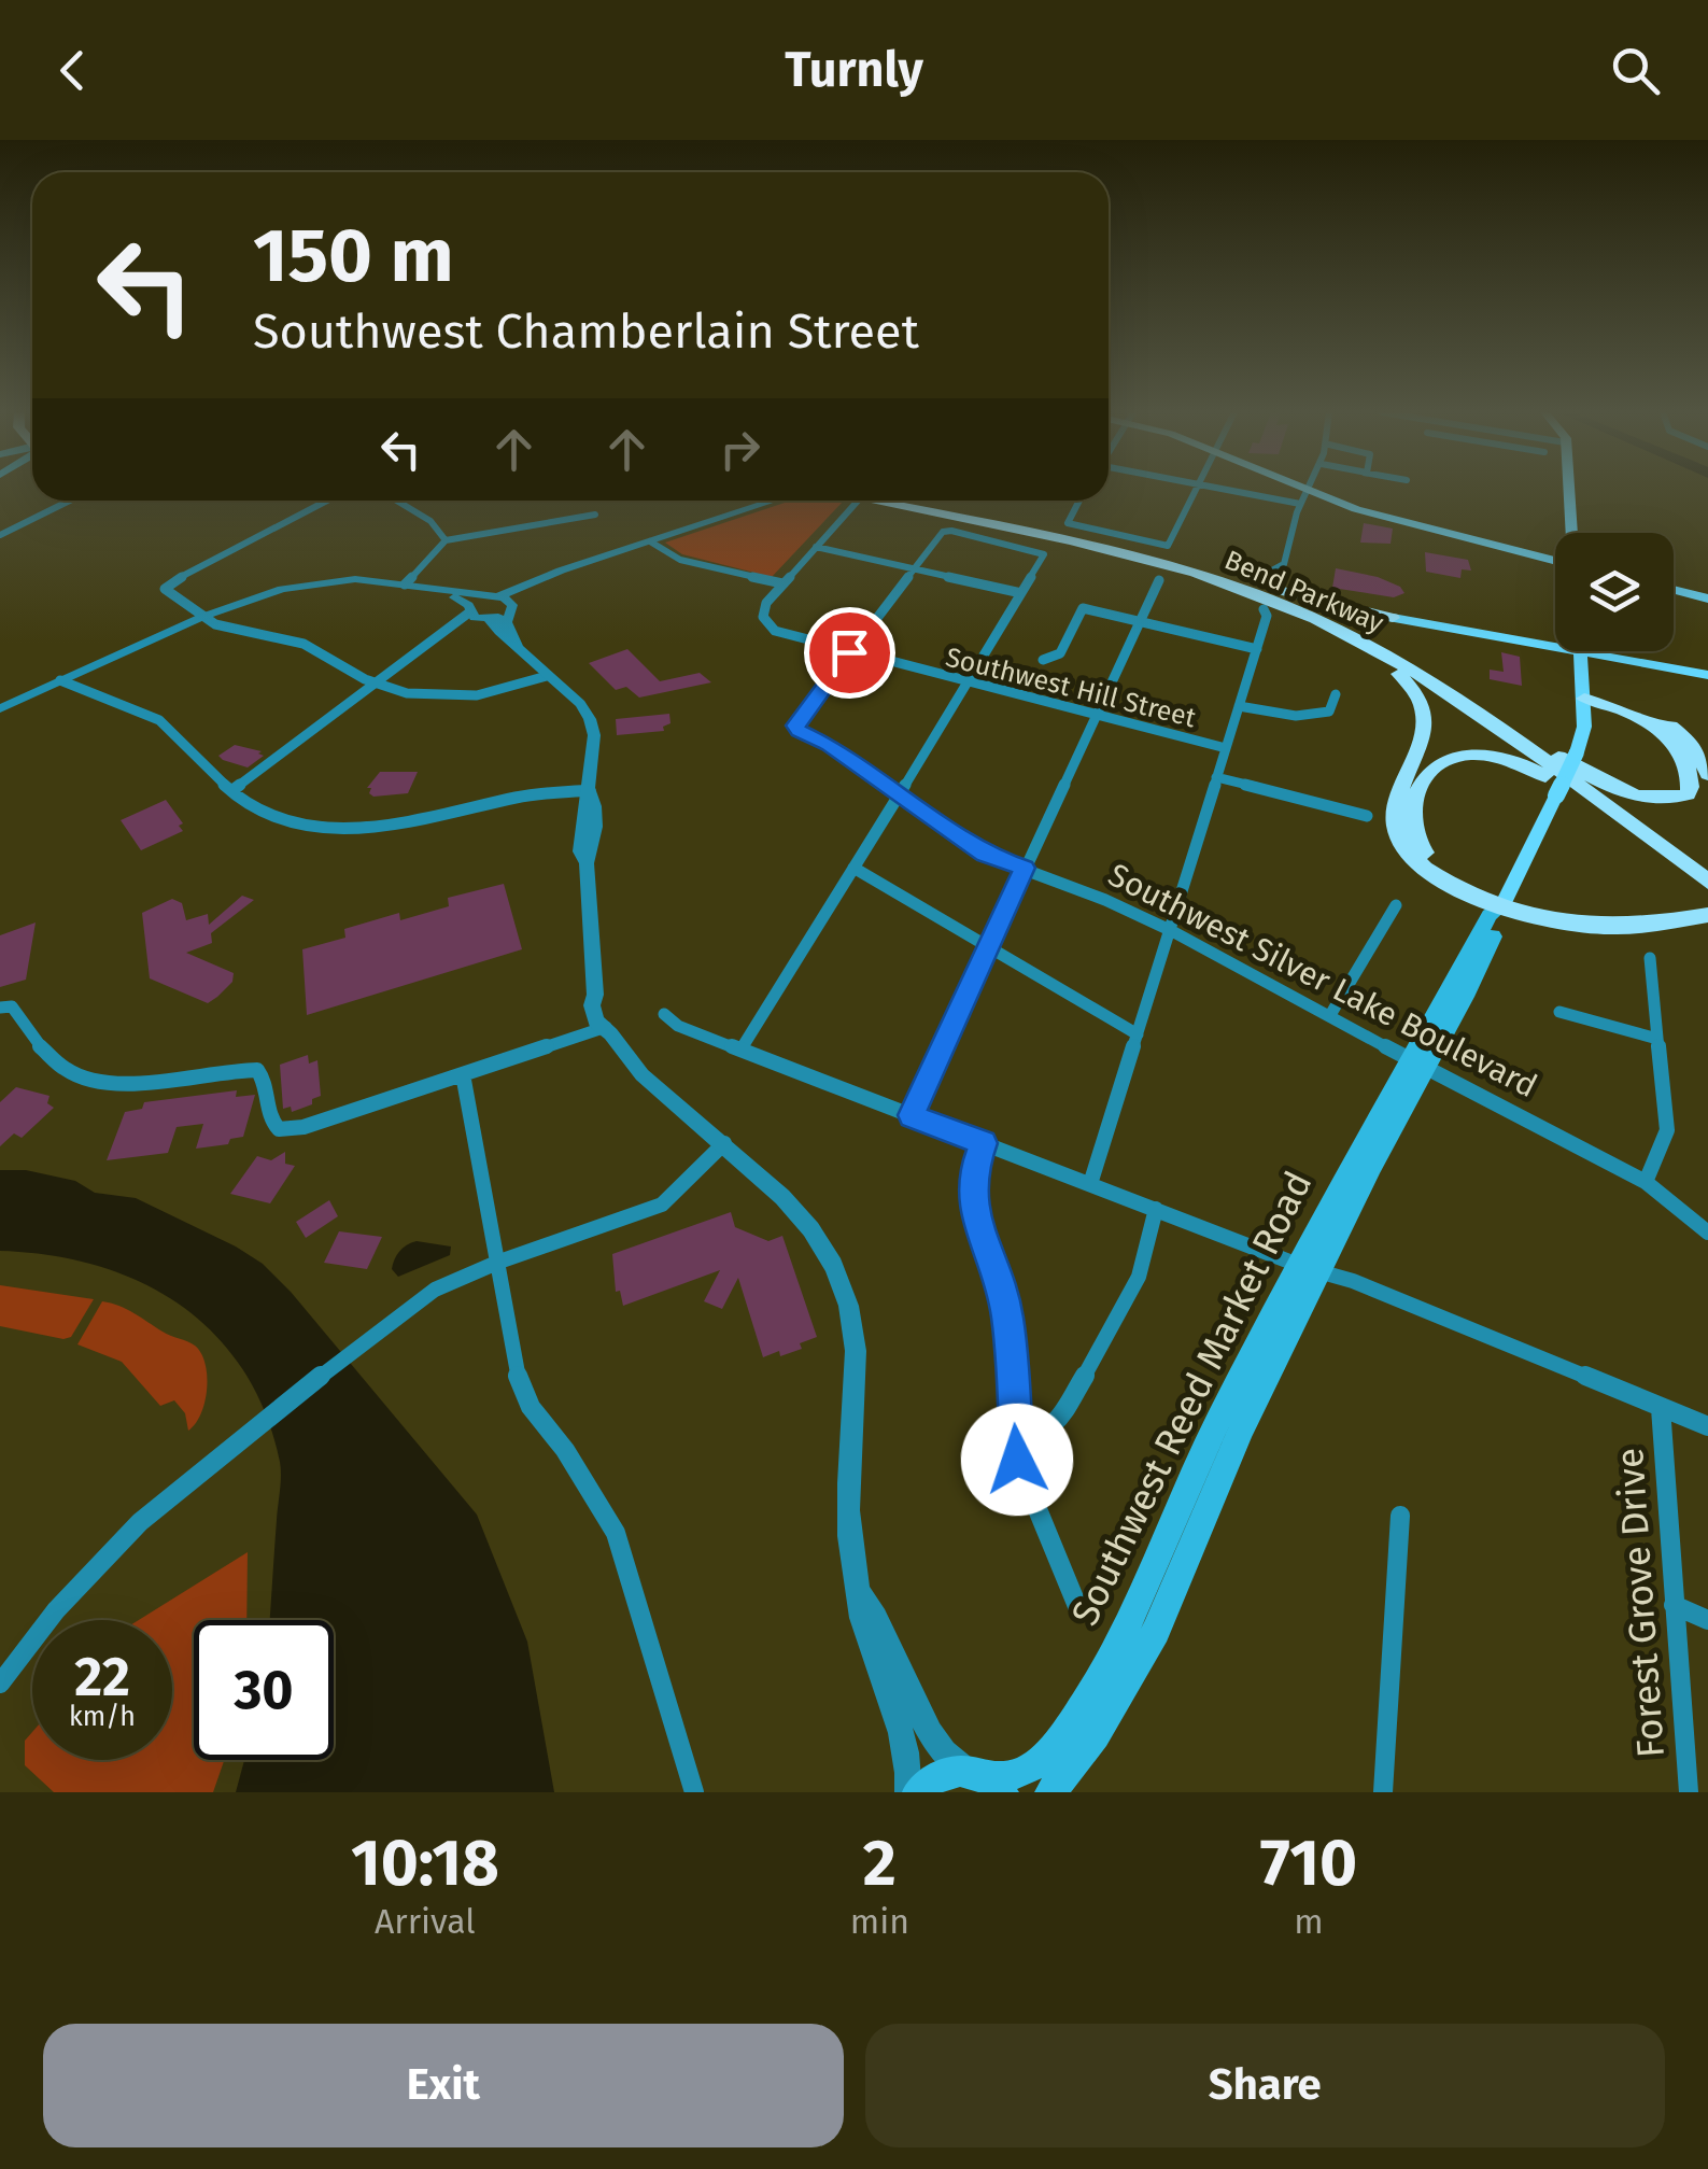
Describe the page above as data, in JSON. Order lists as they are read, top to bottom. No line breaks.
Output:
{"streets":{"highway":["Bend Parkway"],"main road":["Southwest Reed Market Road"],"street":["Southwest Hill Street","Southwest Silver Lake Boulevard","Forest Grove Drive"]},"crossings":[["Southwest Hill Street","Southwest Silver Lake Boulevard"],["Southwest Silver Lake Boulevard","Southwest Reed Market Road"]],"page":{"header":"Turnly","turn":["150 m","Southwest Chamberlain Street"],"speed":"22 km/h","limit":"30","eta":["10:18","Arrival","2","min","710","m"],"buttons":["Exit","Share"]}}
